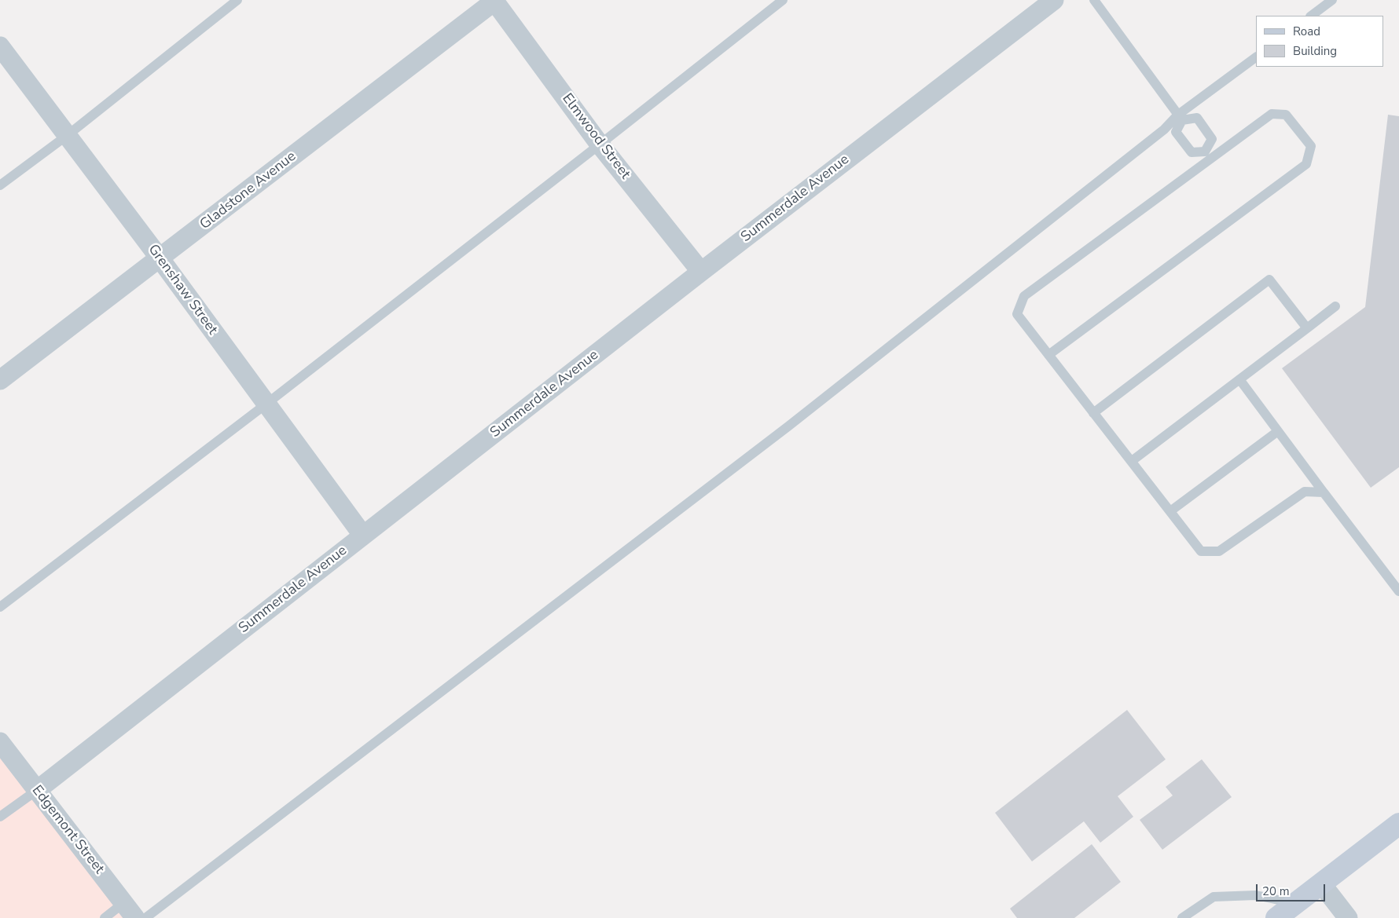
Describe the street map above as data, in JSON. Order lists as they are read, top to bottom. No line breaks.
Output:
{"streets":{"street":["Elmwood Street","Gladstone Avenue","Summerdale Avenue","Grenshaw Street","Edgemont Street"]},"crossings":[["Elmwood Street","Gladstone Avenue"],["Elmwood Street","Summerdale Avenue"],["Gladstone Avenue","Grenshaw Street"],["Summerdale Avenue","Grenshaw Street"],["Summerdale Avenue","Edgemont Street"]],"legend":["Road","Building"],"scale_bar":"20 m"}
